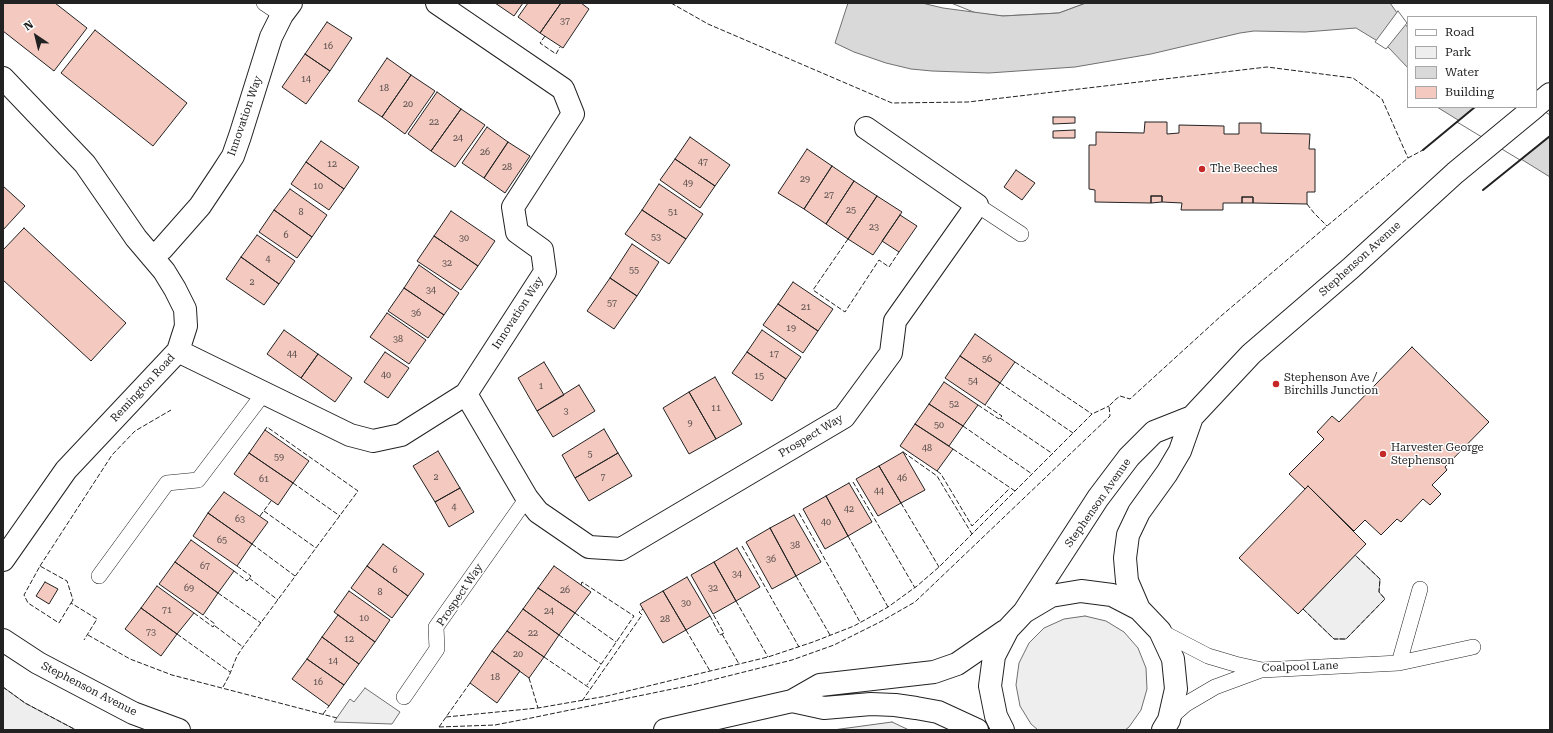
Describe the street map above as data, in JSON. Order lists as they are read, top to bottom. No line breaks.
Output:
{"streets":{"street":["Innovation Way","Stephenson Avenue","Remington Road","Prospect Way"],"lane":["Coalpool Lane"]},"crossings":[["Innovation Way","Remington Road"],["Innovation Way","Prospect Way"]],"places":["The Beeches","Stephenson Ave / Birchills Junction","Harvester George Stephenson"],"house_numbers":["37","16","14","18","20","22","24","26","47","12","28","29","49","10","27","25","8","51","23","6","53","30","4","32","55","2","34","57","21","36","19","38","44","17","56","40","15","54","1","52","11","3","9","50","48","5","59","2","7","46","61","44","4","42","63","40","65","38","36","67","6","34","69","32","26","8","30","71","24","10","28","73","22","12","20","14","18","16"],"legend":["Road","Park","Water","Building"],"north":"top left"}
